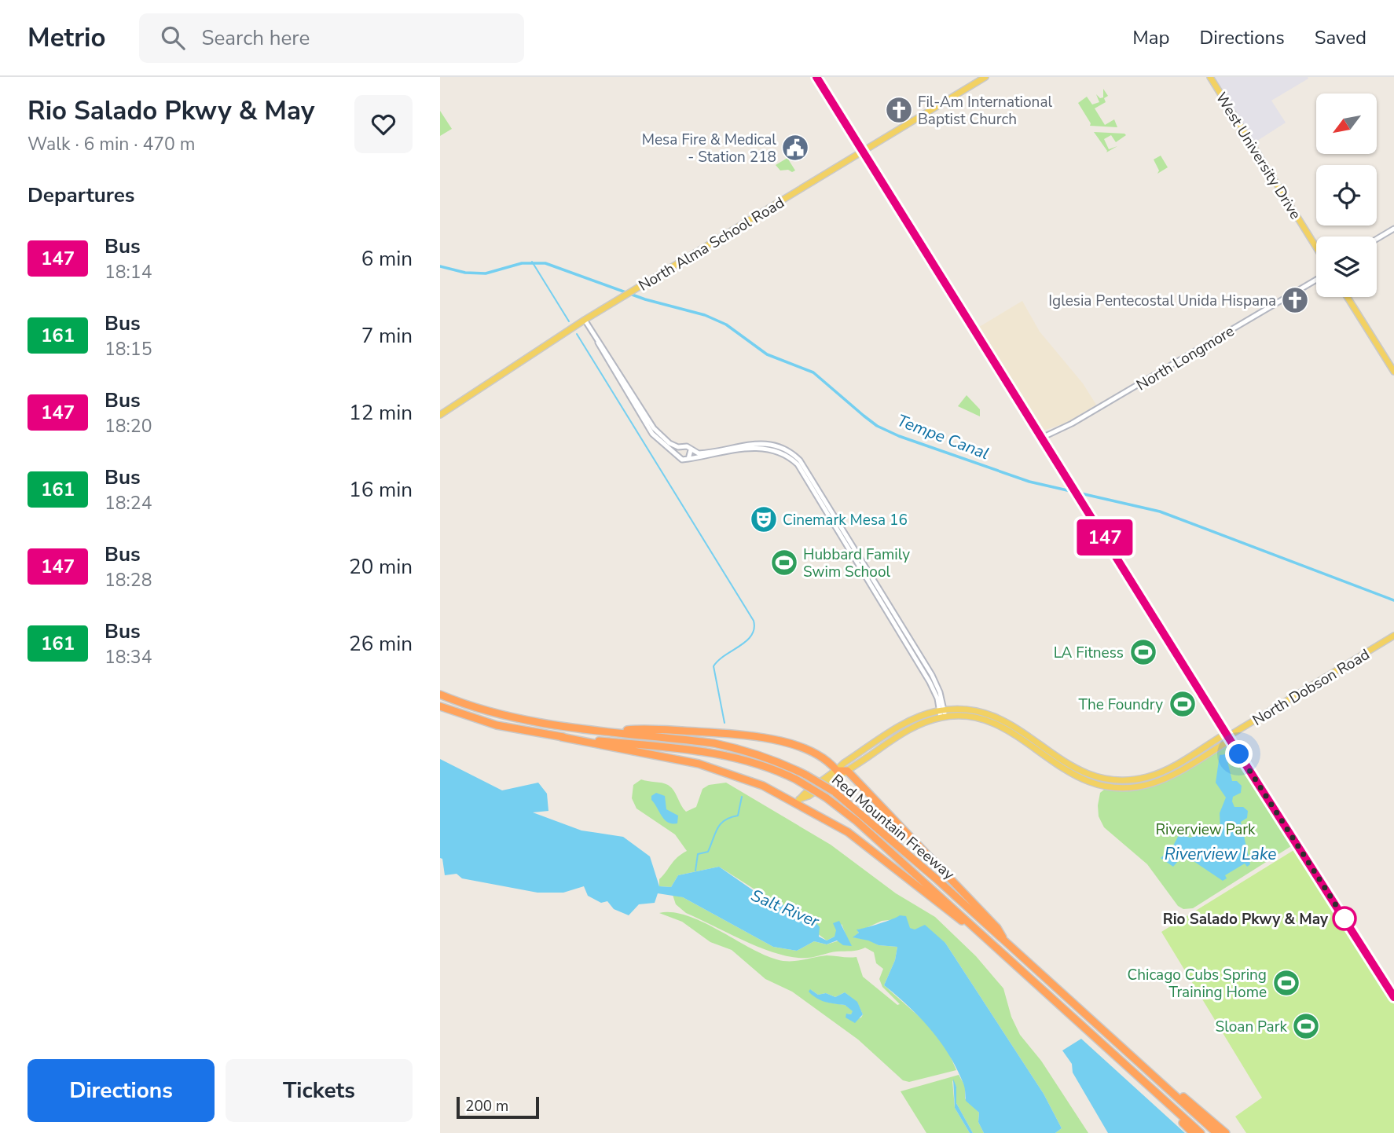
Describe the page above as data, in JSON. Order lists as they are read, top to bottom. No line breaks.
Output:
{"streets":{"highway":["Red Mountain Freeway"],"main road":["West University Drive","North Alma School Road","North Dobson Road"],"street":["North Longmore"]},"water":["Tempe Canal","Riverview Lake","Salt River"],"parks":["Riverview Park"],"places":{"church":["Fil-Am International Baptist Church","Iglesia Pentecostal Unida Hispana"],"public building":["Mesa Fire & Medical - Station 218"],"theatre":["Cinemark Mesa 16"],"sports":["Hubbard Family Swim School","LA Fitness","The Foundry","Chicago Cubs Spring Training Home","Sloan Park"],"other":["Rio Salado Pkwy & May"]},"lines":["bus line 147"],"scale_bar":"200 m","north":"bottom left","page":{"header":"Metrio","search":"Search here","nav":["Map","Directions","Saved"],"heading":[["Rio Salado Pkwy & May","Walk · 6 min · 470 m"],"Departures"],"on_map":"147","list":[{"mark":"147","name":"Bus","note":"18:14","value":"6 min"},{"mark":"161","name":"Bus","note":"18:15","value":"7 min"},{"mark":"147","name":"Bus","note":"18:20","value":"12 min"},{"mark":"161","name":"Bus","note":"18:24","value":"16 min"},{"mark":"147","name":"Bus","note":"18:28","value":"20 min"},{"mark":"161","name":"Bus","note":"18:34","value":"26 min"}],"buttons":["Directions","Tickets"],"scale":"200 m"}}
